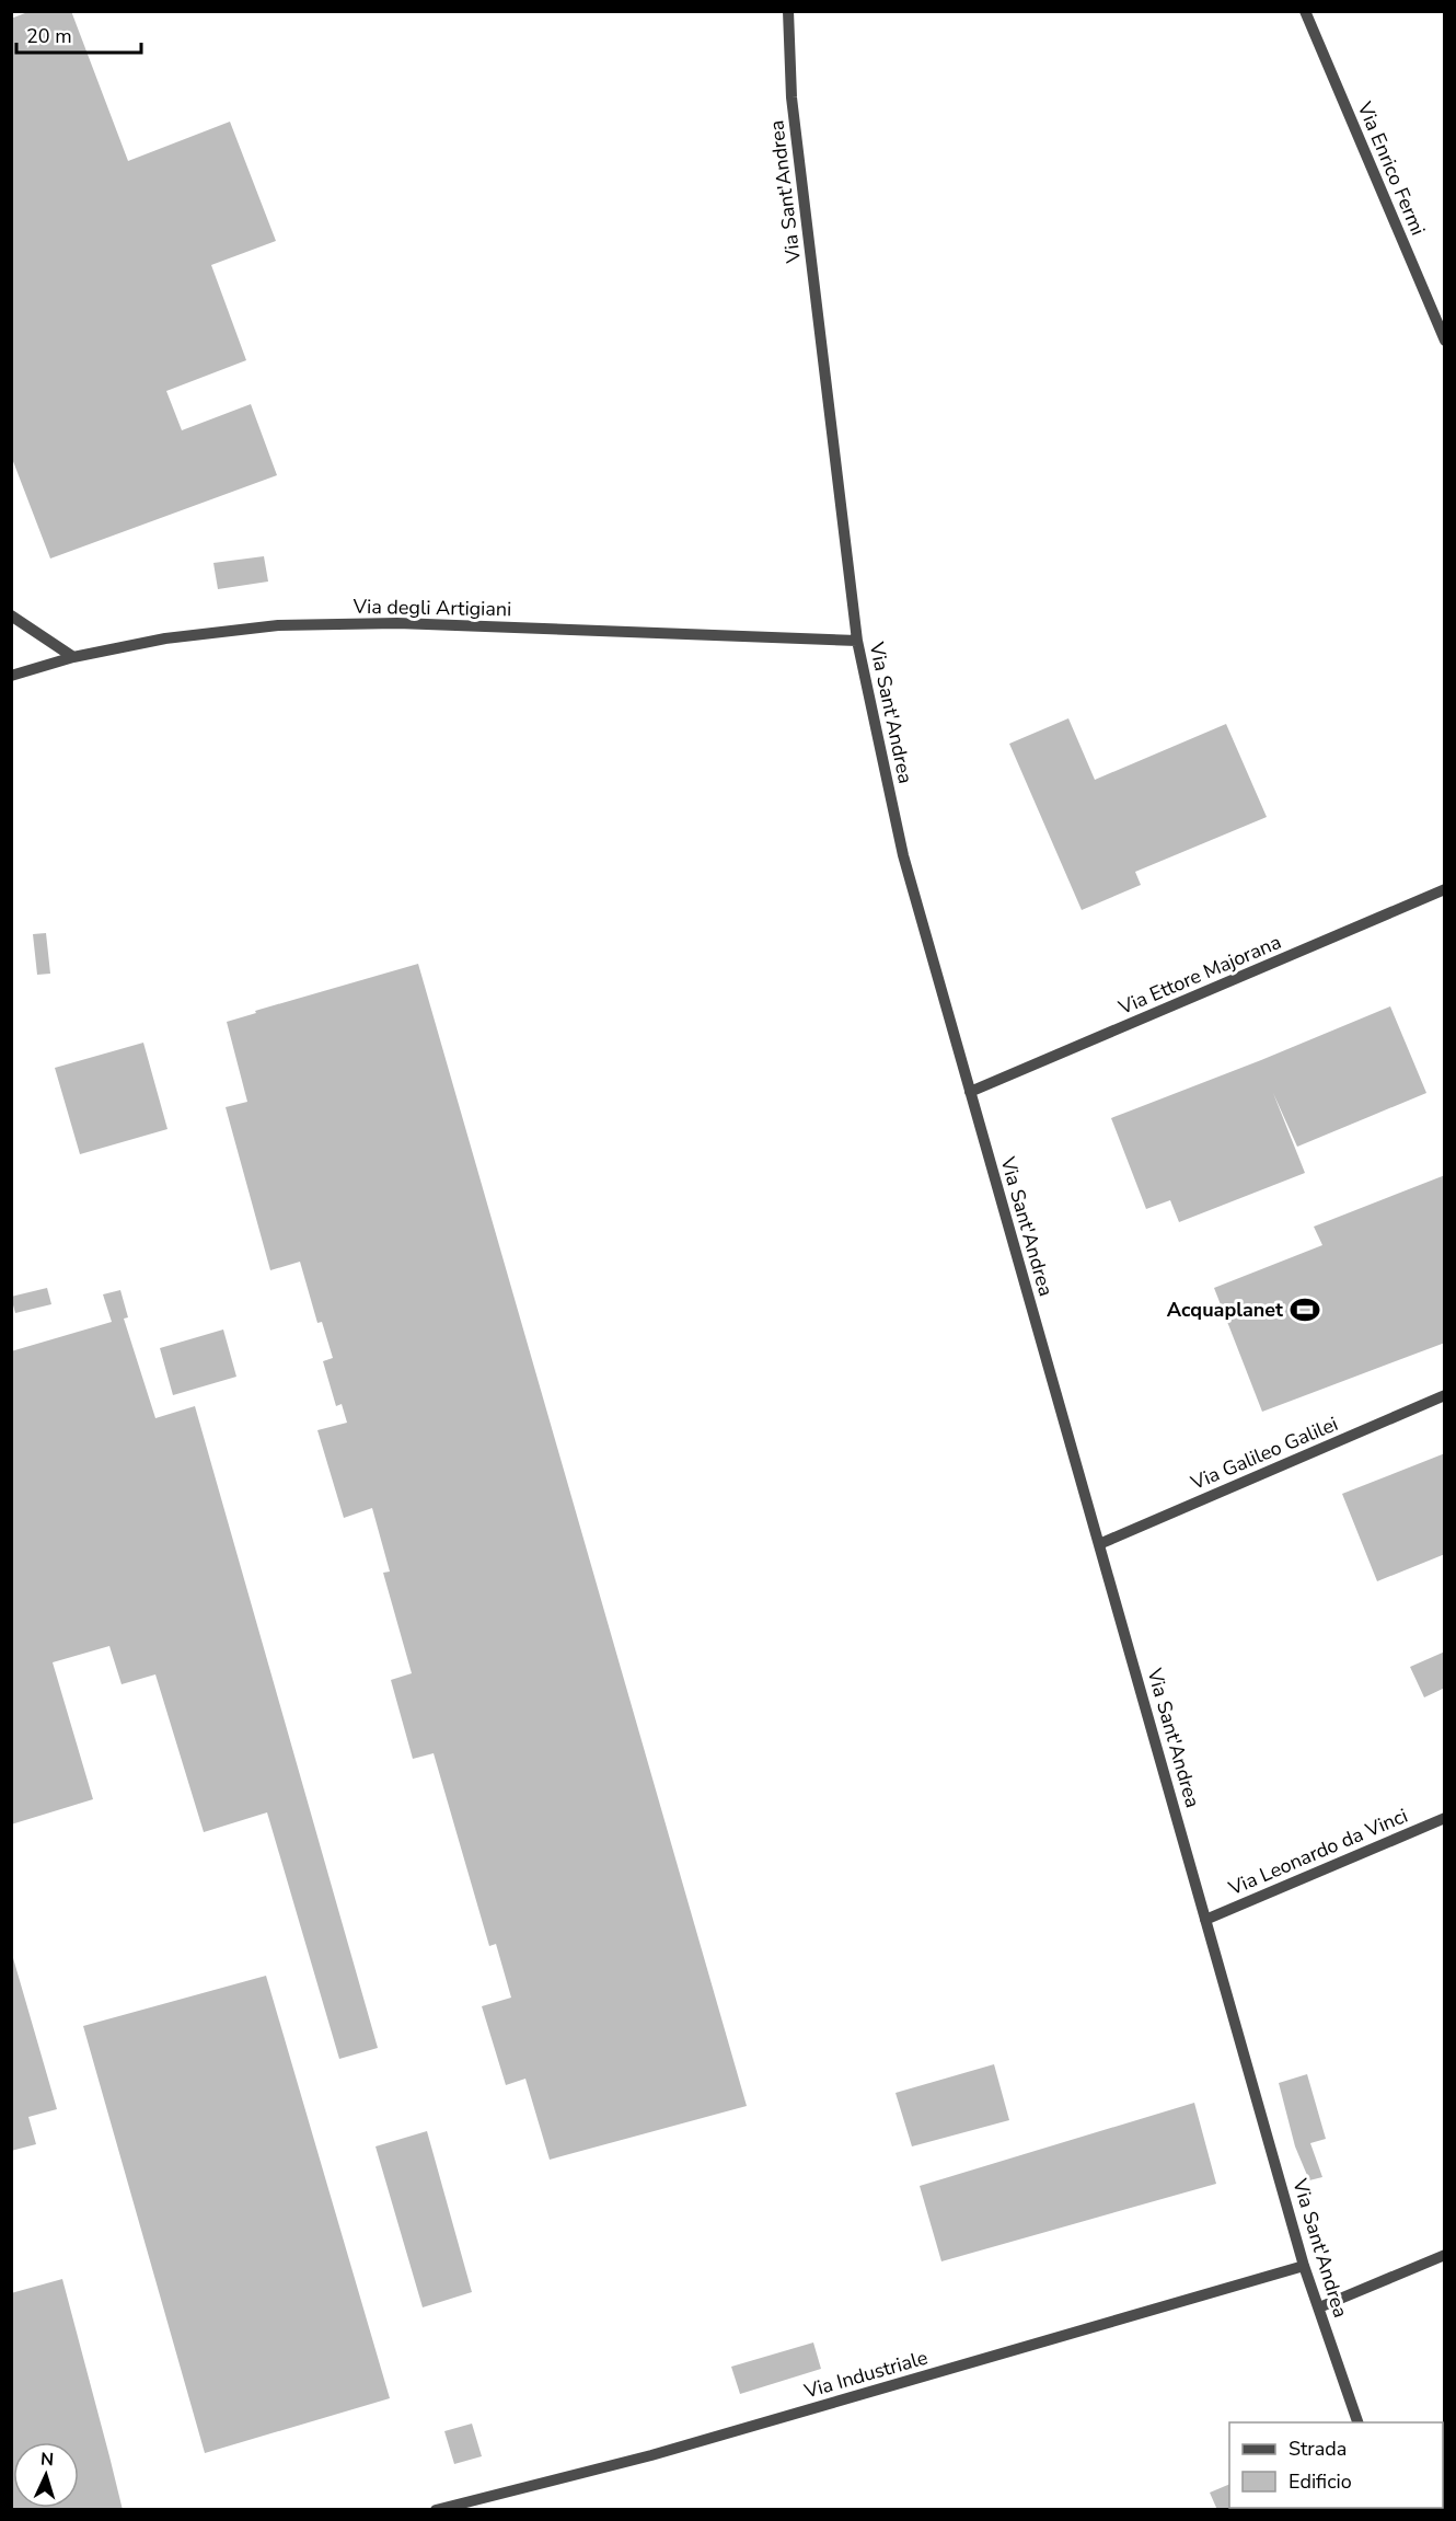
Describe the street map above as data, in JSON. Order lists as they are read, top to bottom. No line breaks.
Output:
{"streets":{"street":["Via Enrico Fermi","Via Sant'Andrea","Via degli Artigiani","Via Ettore Majorana","Via Galileo Galilei","Via Leonardo da Vinci","Via Industriale"]},"crossings":[["Via Sant'Andrea","Via degli Artigiani"],["Via Sant'Andrea","Via Ettore Majorana"],["Via Sant'Andrea","Via Galileo Galilei"],["Via Sant'Andrea","Via Leonardo da Vinci"],["Via Sant'Andrea","Via Industriale"]],"places":{"sports":["Acquaplanet"]},"legend":["Strada","Edificio"],"scale_bar":"20 m","north":"top"}
